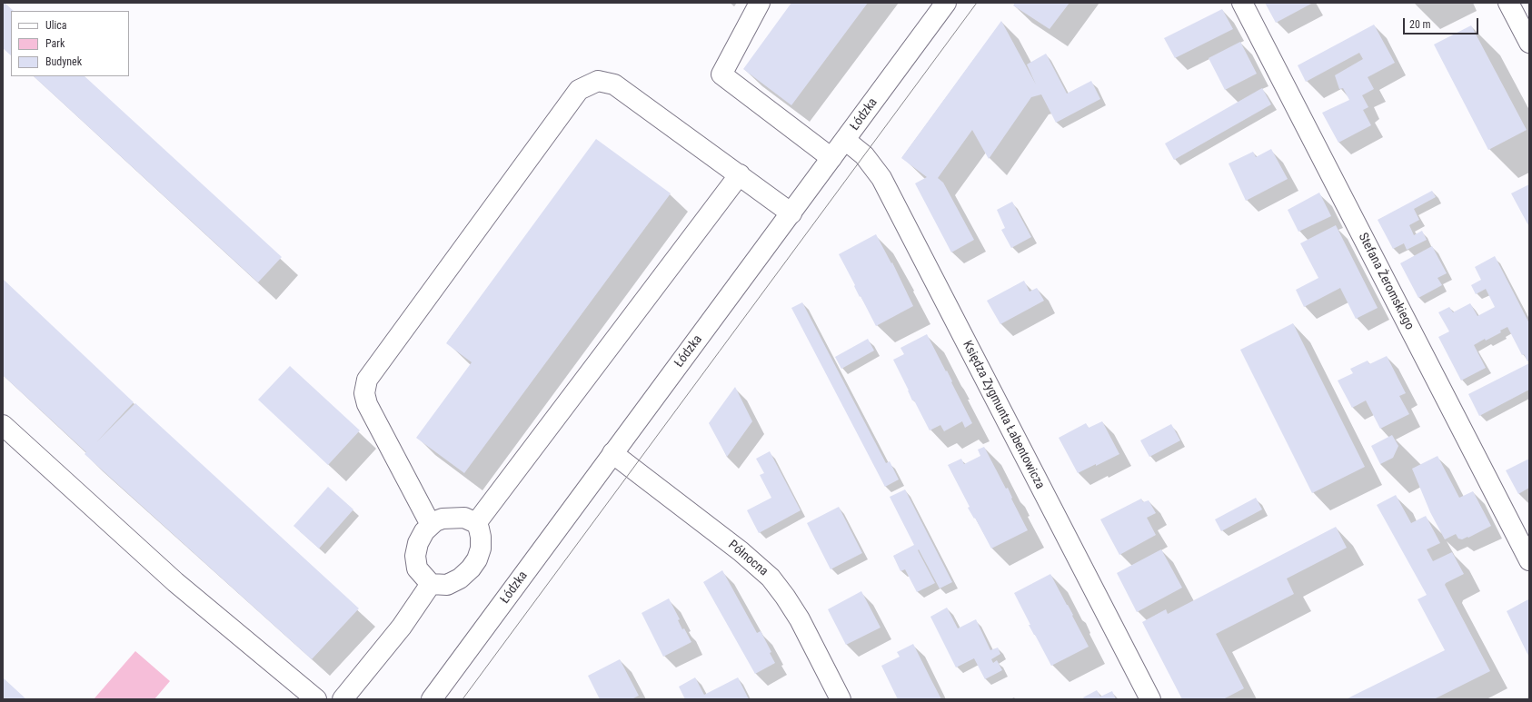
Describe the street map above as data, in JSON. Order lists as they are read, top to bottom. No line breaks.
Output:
{"streets":{"street":["Łódzka","Stefana Żeromskiego","Księdza Zygmunta Łabentowicza","Północna"]},"crossings":[["Łódzka","Księdza Zygmunta Łabentowicza"],["Łódzka","Północna"]],"legend":["Ulica","Park","Budynek"],"scale_bar":"20 m"}
